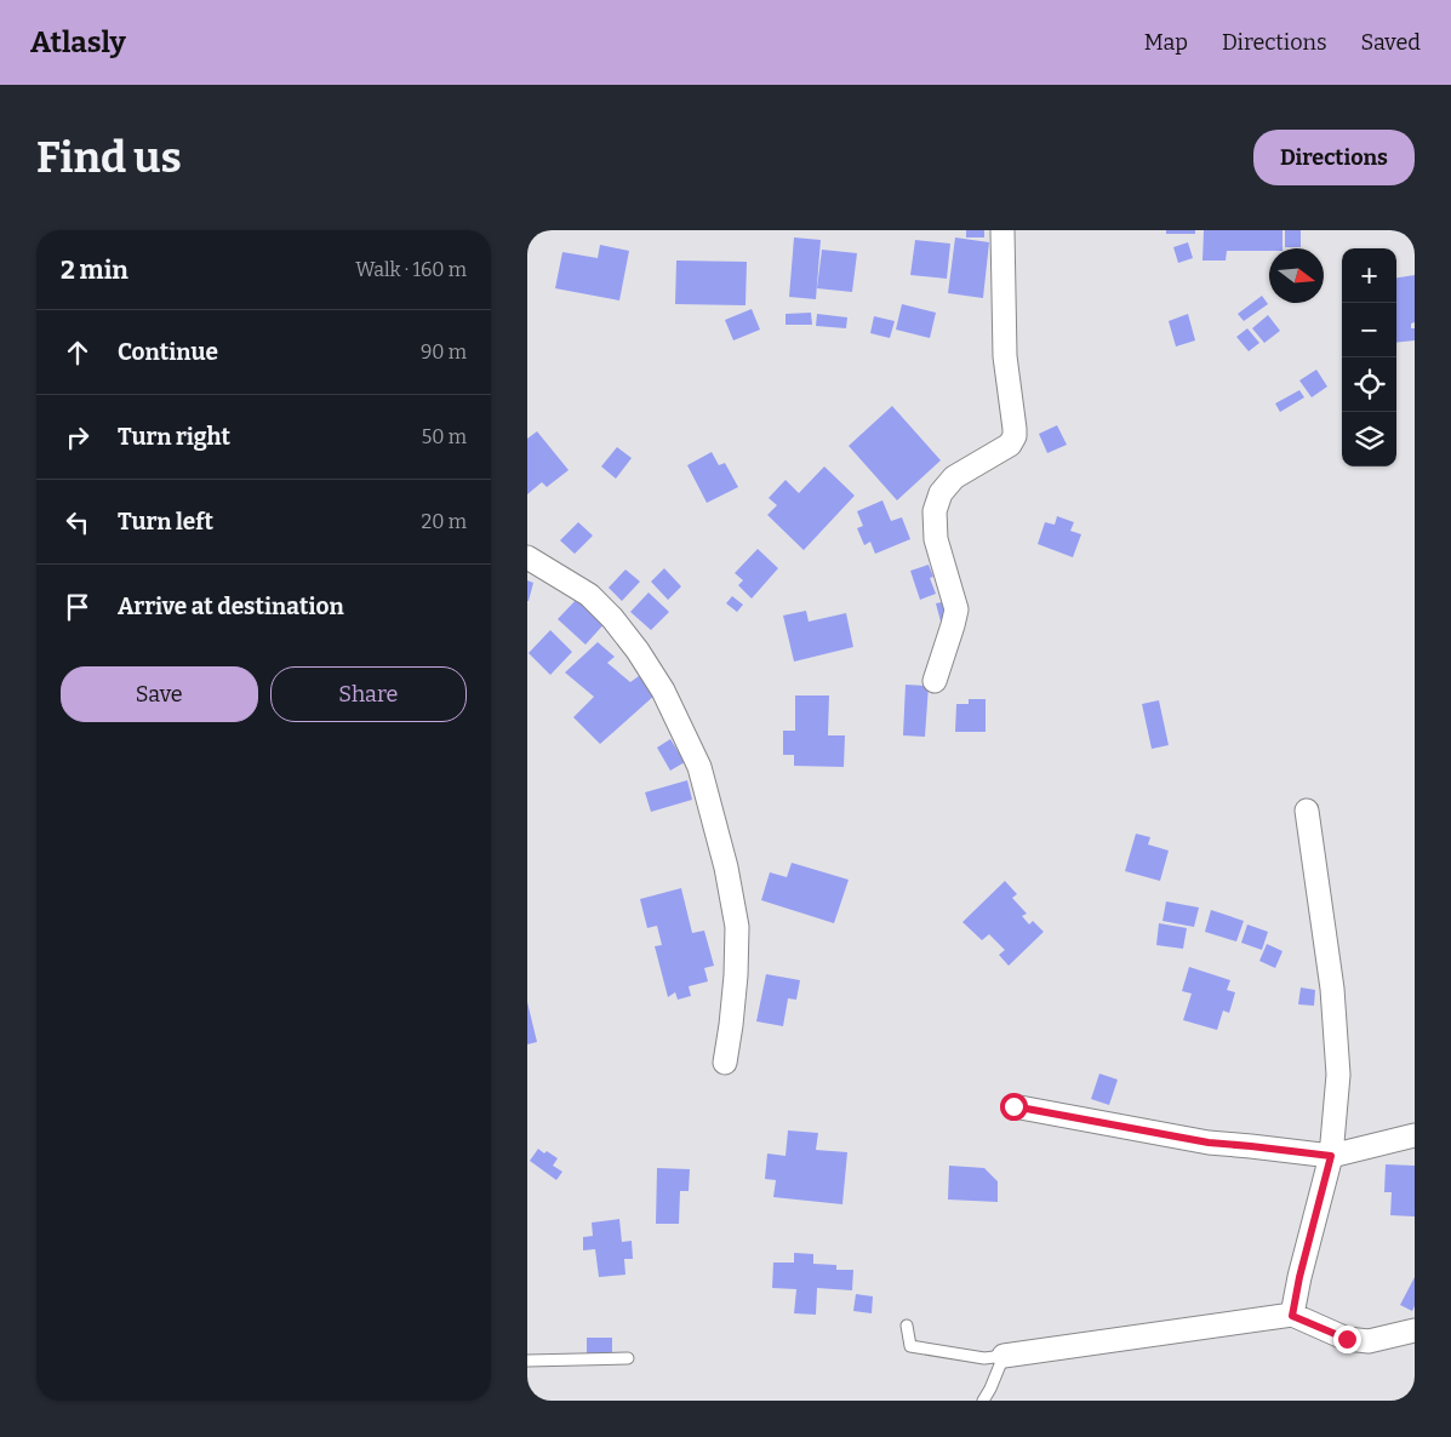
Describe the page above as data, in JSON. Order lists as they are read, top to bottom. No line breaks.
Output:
{"north":"right","page":{"header":"Atlasly","nav":["Map","Directions","Saved"],"buttons":["Directions",["Save","Share"]],"title":"Find us","heading":["2 min","Walk · 160 m"],"map_buttons":["+","−"],"list":[["Continue","90 m"],["Turn right","50 m"],["Turn left","20 m"],"Arrive at destination"]}}
